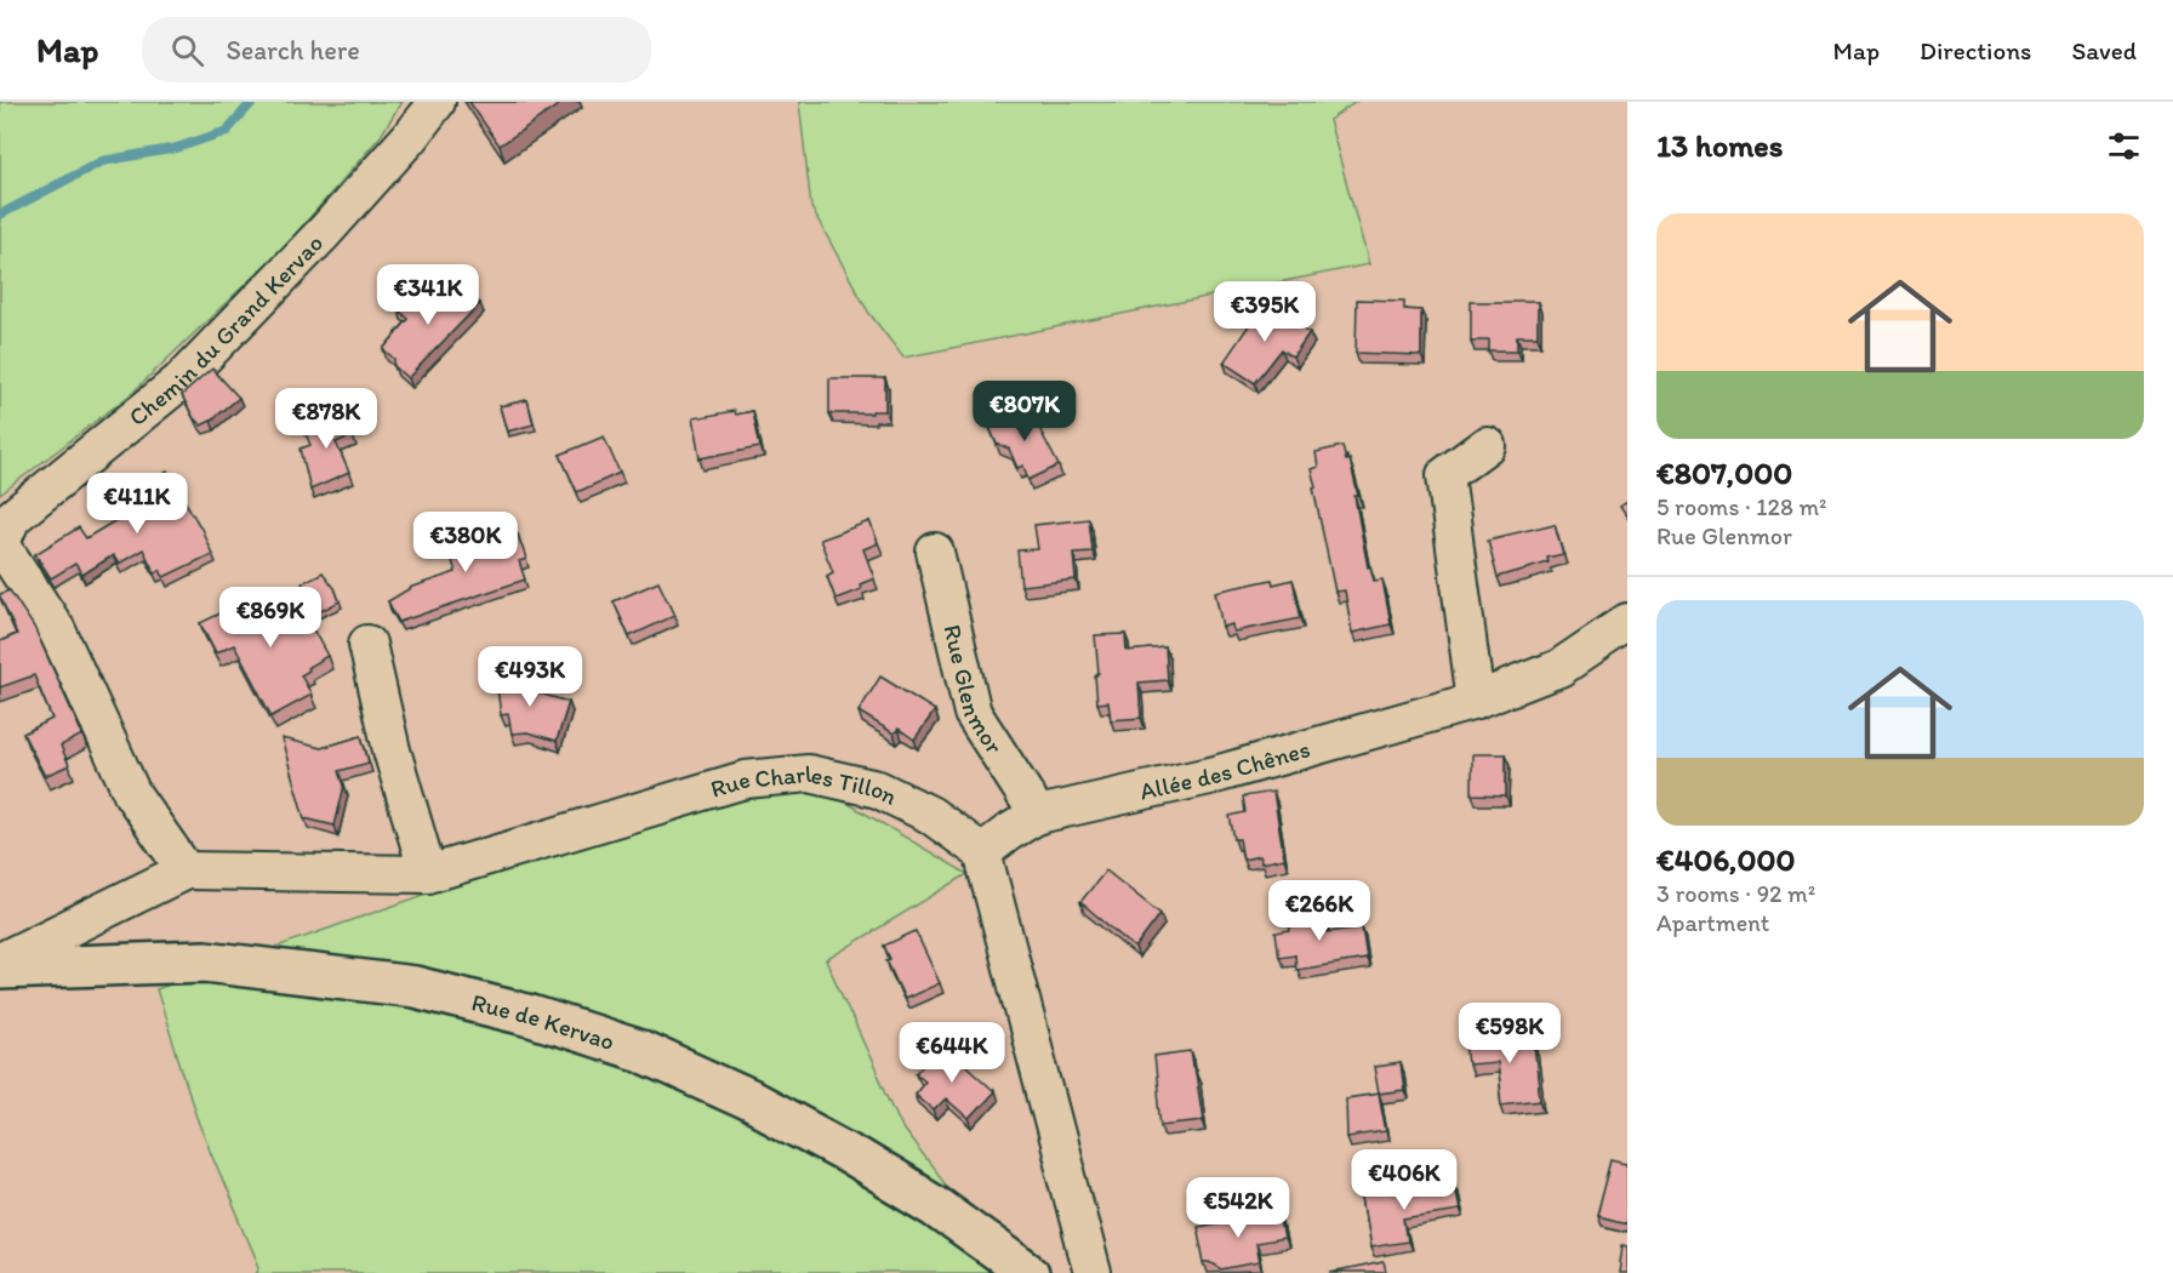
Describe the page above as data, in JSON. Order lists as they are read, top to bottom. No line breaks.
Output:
{"streets":{"main road":["Rue de Kervao"],"street":["Chemin du Grand Kervao","Rue Glenmor","Allée des Chênes","Rue Charles Tillon"]},"crossings":[["Chemin du Grand Kervao","Rue Charles Tillon"],["Rue Glenmor","Allée des Chênes"],["Allée des Chênes","Rue Charles Tillon"]],"page":{"header":"Map","search":"Search here","nav":["Map","Directions","Saved"],"heading":"13 homes","list":[{"name":"€807,000","note":"5 rooms · 128 m² · Rue Glenmor"},{"name":"€406,000","note":"3 rooms · 92 m² · Apartment"}],"price":["€341K","€395K","€807K","€878K","€411K","€380K","€869K","€493K","€266K","€598K","€644K","€406K","€542K"]}}
